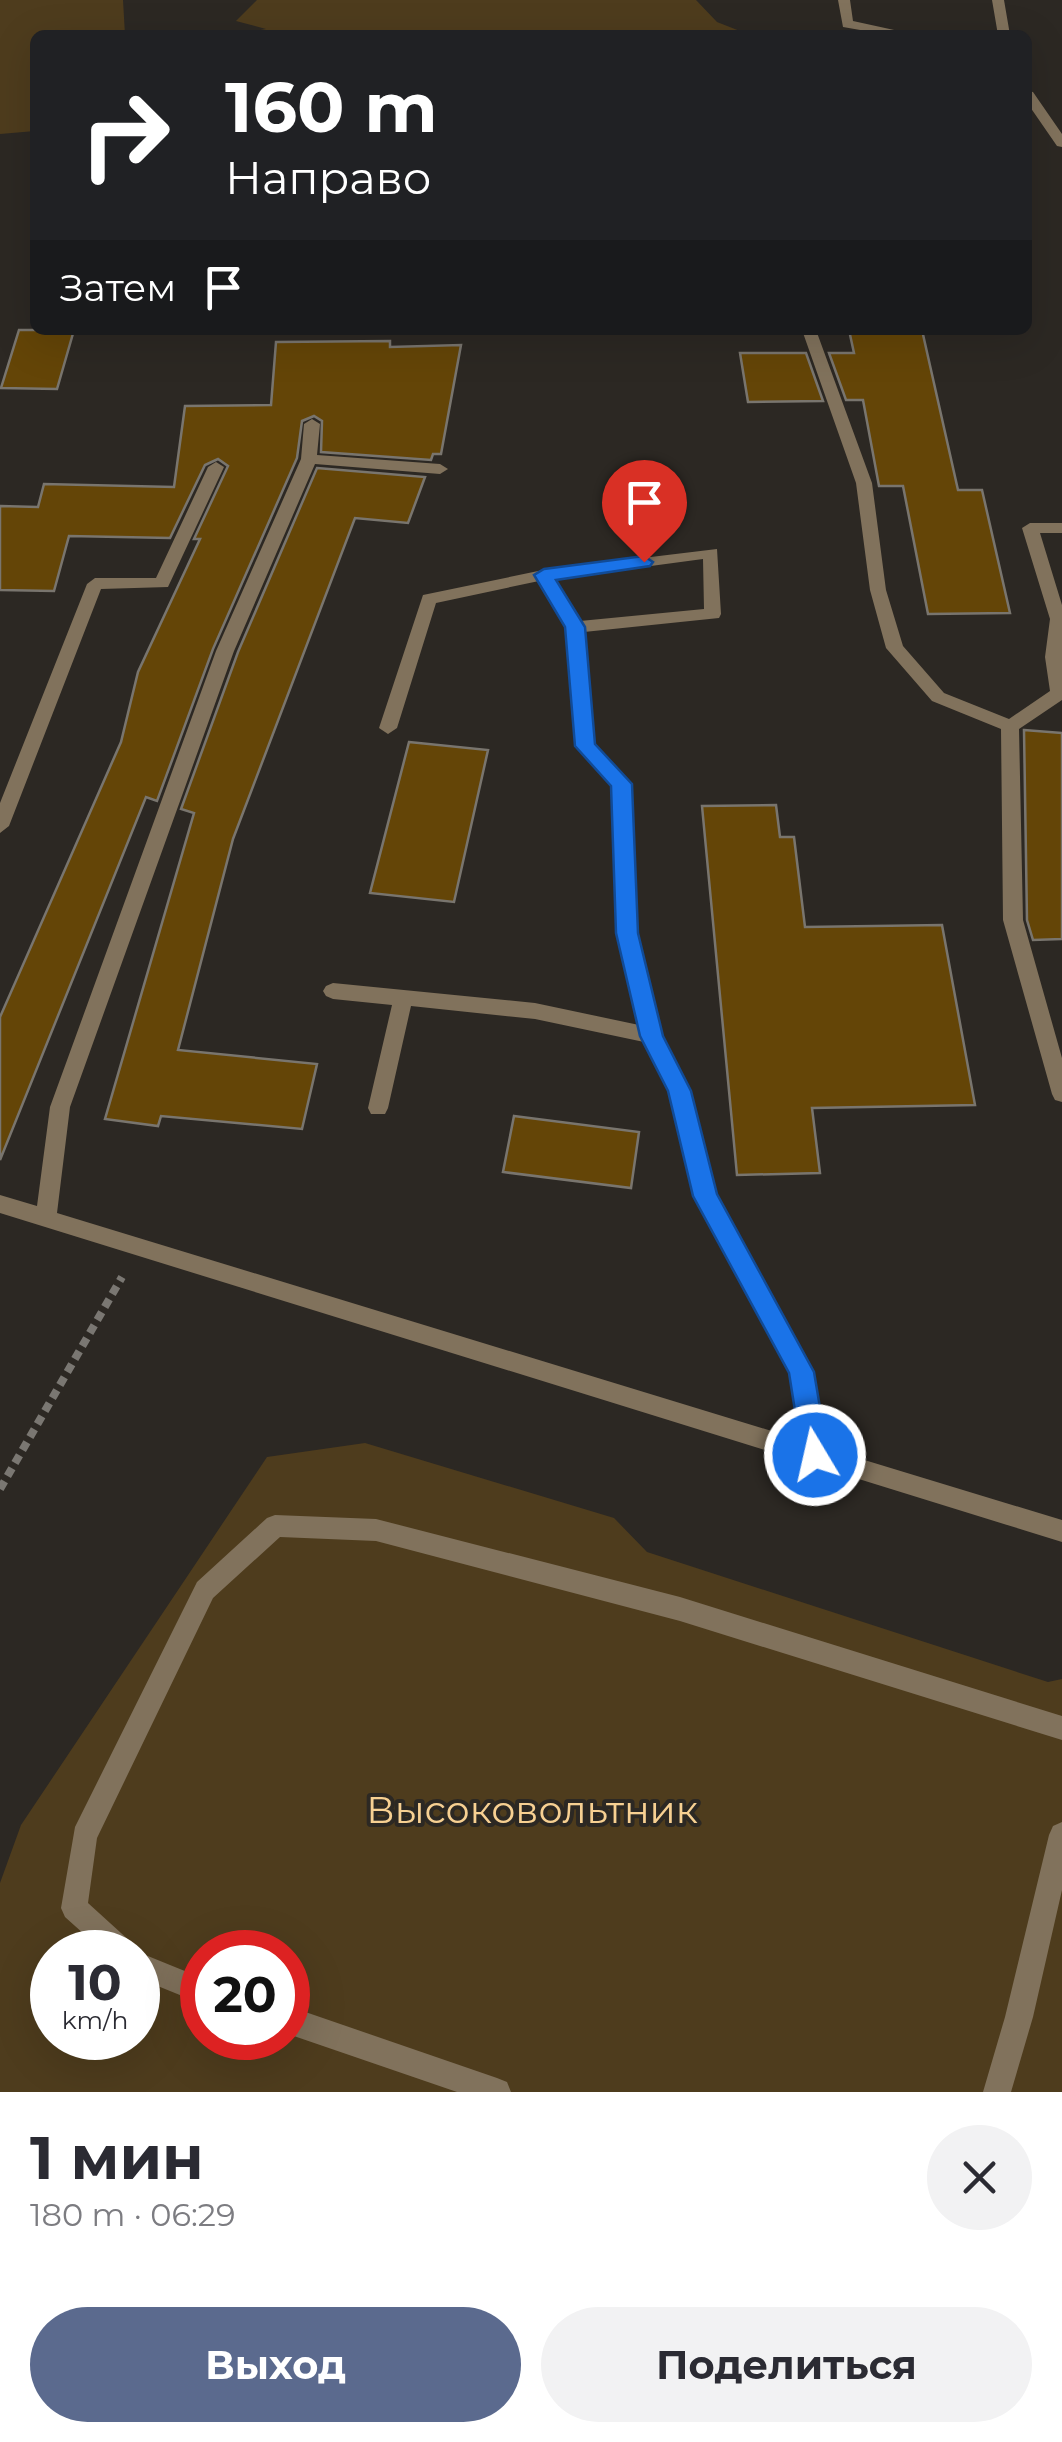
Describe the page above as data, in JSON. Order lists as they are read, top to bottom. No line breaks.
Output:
{"parks":["Высоковольтник"],"page":{"turn":["160 m","Направо"],"then":"Затем","speed":"10 km/h","limit":"20","heading":["1 мин","180 m · 06:29"],"buttons":["Выход","Поделиться"]}}
